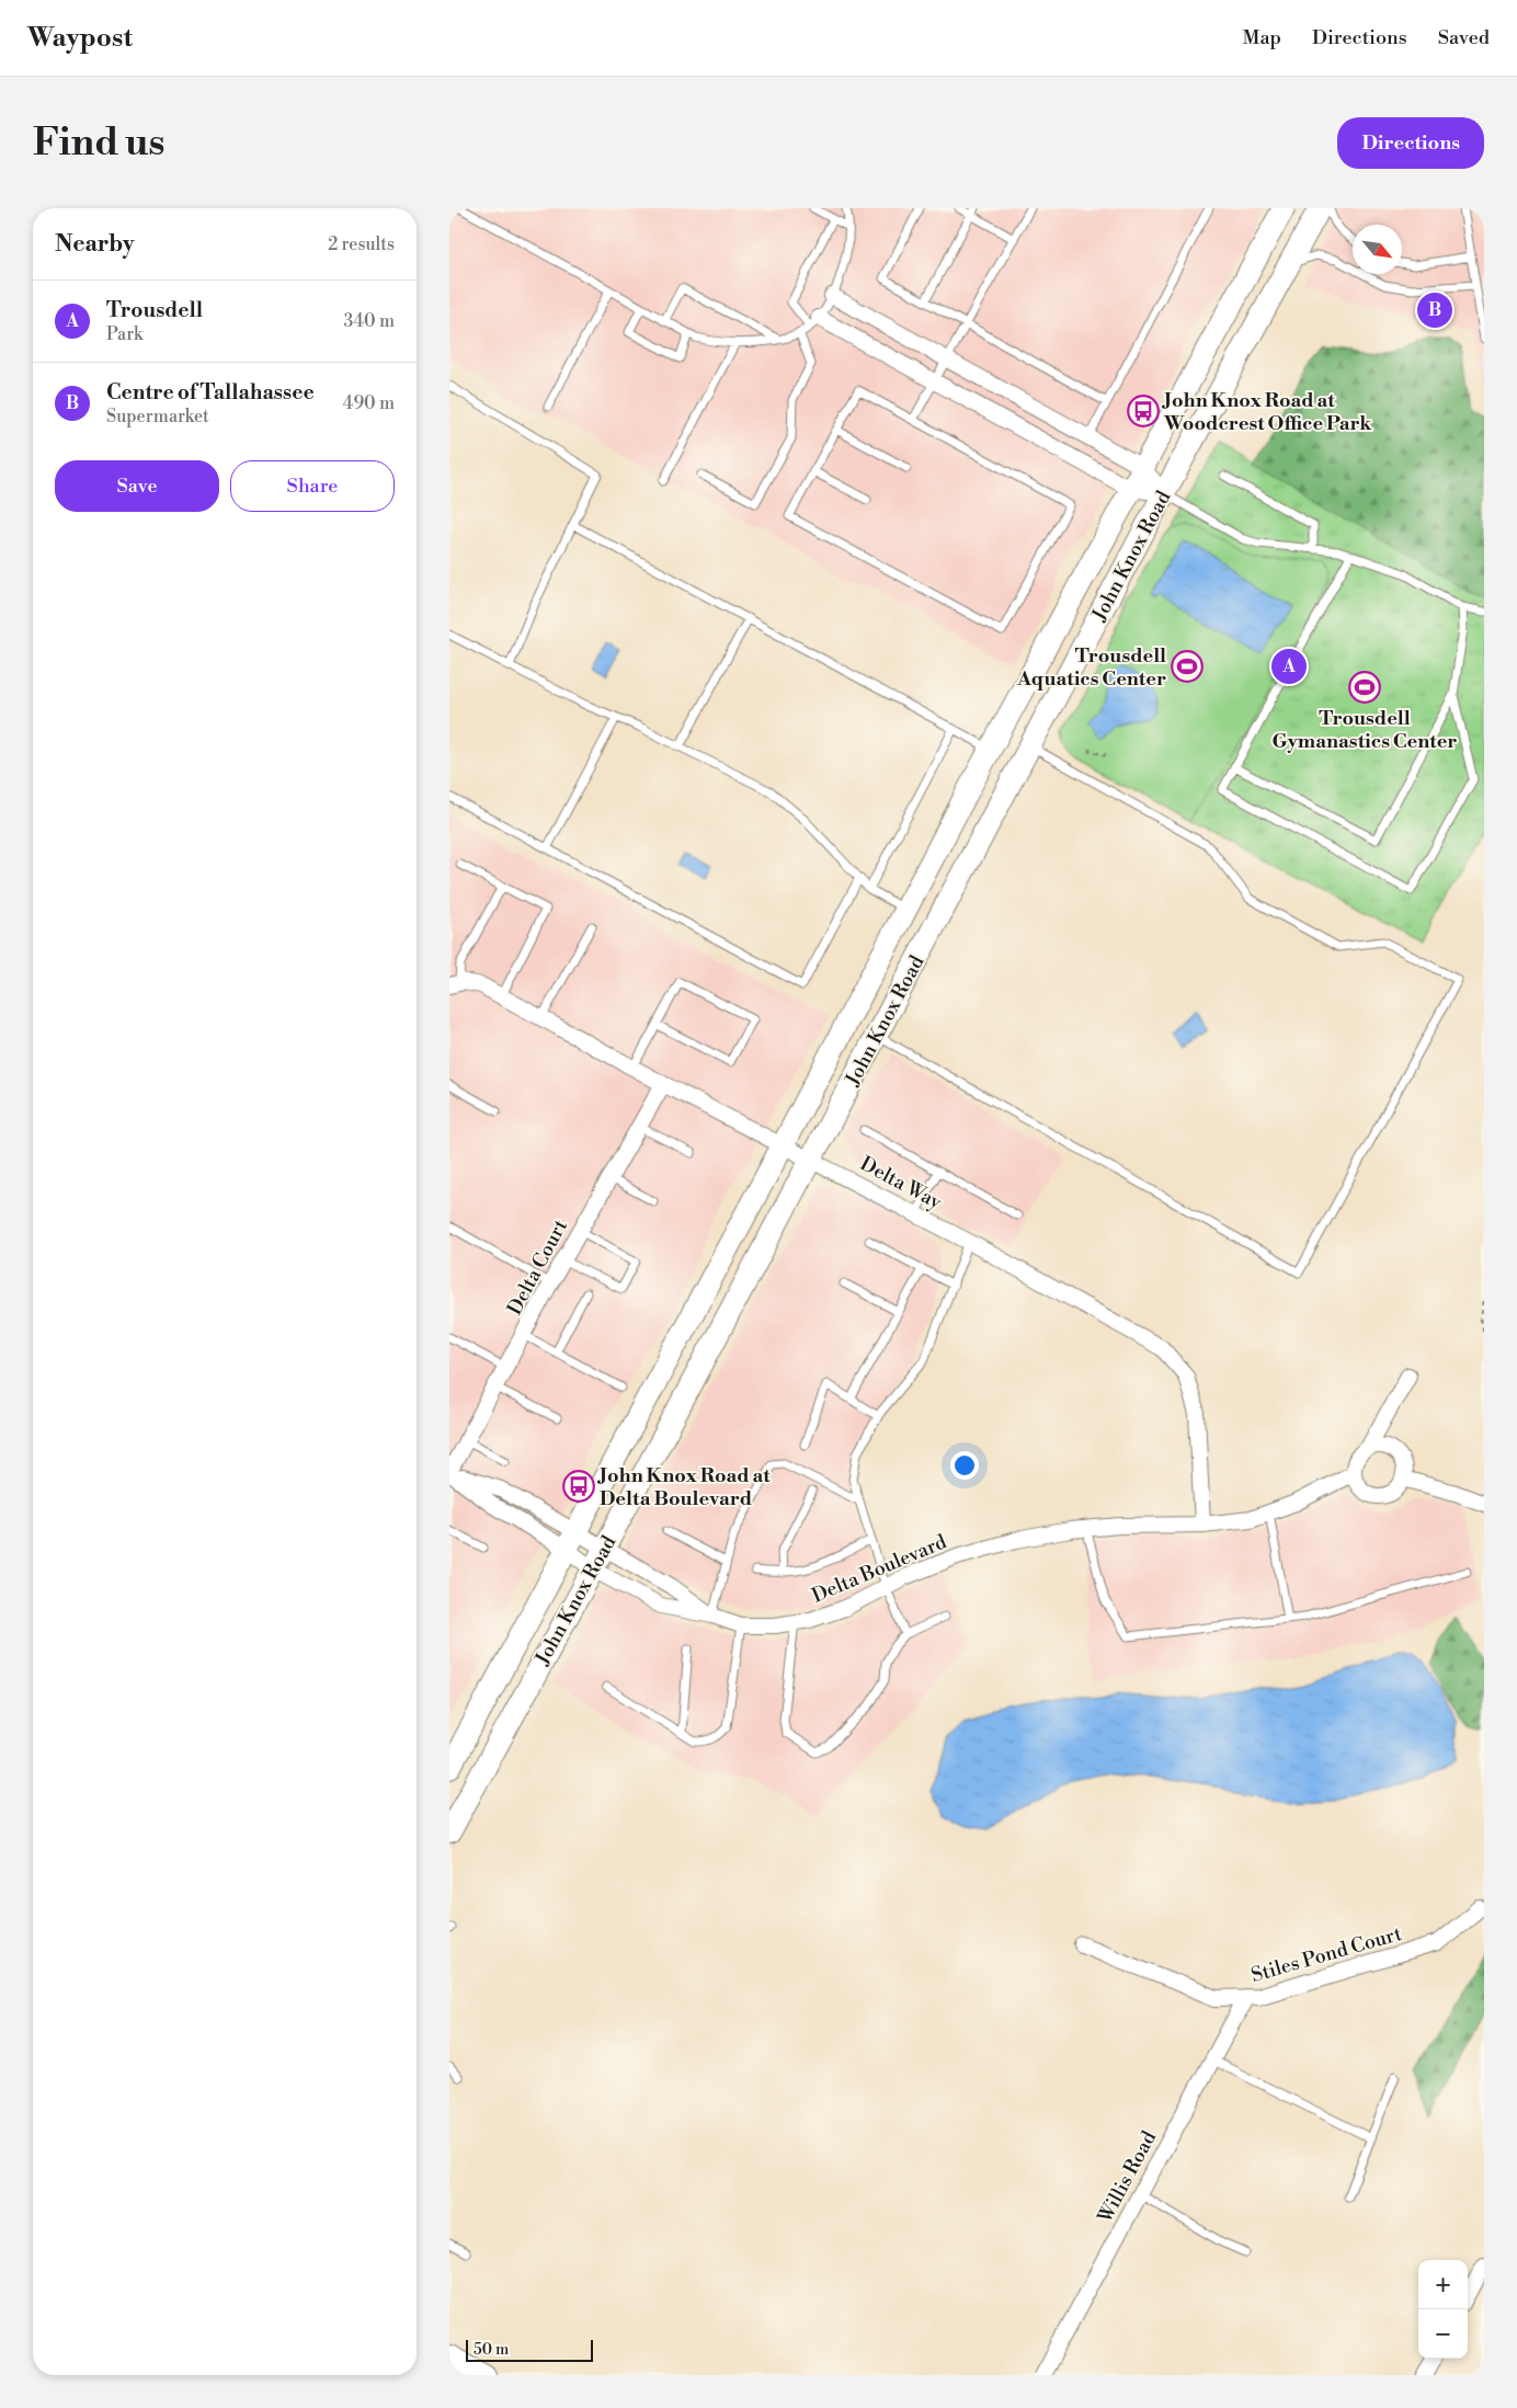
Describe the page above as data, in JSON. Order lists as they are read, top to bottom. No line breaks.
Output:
{"streets":{"main road":["John Knox Road"],"street":["Delta Way","Delta Court","Delta Boulevard","Stiles Pond Court","Willis Road"]},"crossings":[["John Knox Road","Delta Way"],["John Knox Road","Delta Boulevard"],["Delta Way","Delta Court"],["Delta Way","Delta Boulevard"],["Delta Court","Delta Boulevard"],["Stiles Pond Court","Willis Road"]],"places":{"bus stop":["John Knox Road at Woodcrest Office Park","John Knox Road at Delta Boulevard"],"sports":["Trousdell Aquatics Center","Trousdell Gymanastics Center"]},"scale_bar":"50 m","north":"bottom right","page":{"header":"Waypost","nav":["Map","Directions","Saved"],"buttons":["Directions",["Save","Share"]],"title":"Find us","heading":["Nearby","2 results"],"list":[{"mark":"A","name":"Trousdell","note":"Park","value":"340 m"},{"mark":"B","name":"Centre of Tallahassee","note":"Supermarket","value":"490 m"}],"pins":["B","A"],"map_buttons":["+","−"],"scale":"50 m"}}
